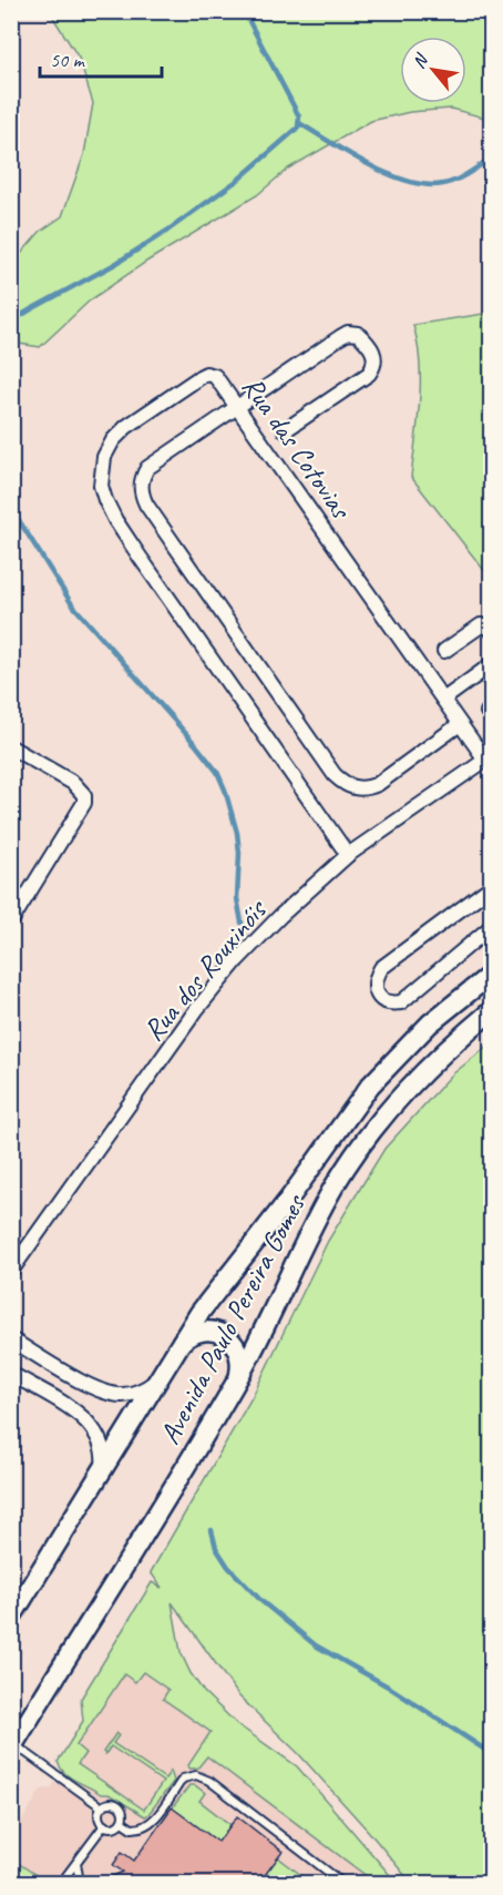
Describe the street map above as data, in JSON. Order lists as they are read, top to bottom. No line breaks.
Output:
{"streets":{"main road":["Avenida Paulo Pereira Gomes"],"street":["Rua das Cotovias","Rua dos Rouxinóis"]},"crossings":[["Rua das Cotovias","Rua dos Rouxinóis"]],"scale_bar":"50 m","north":"top left"}
